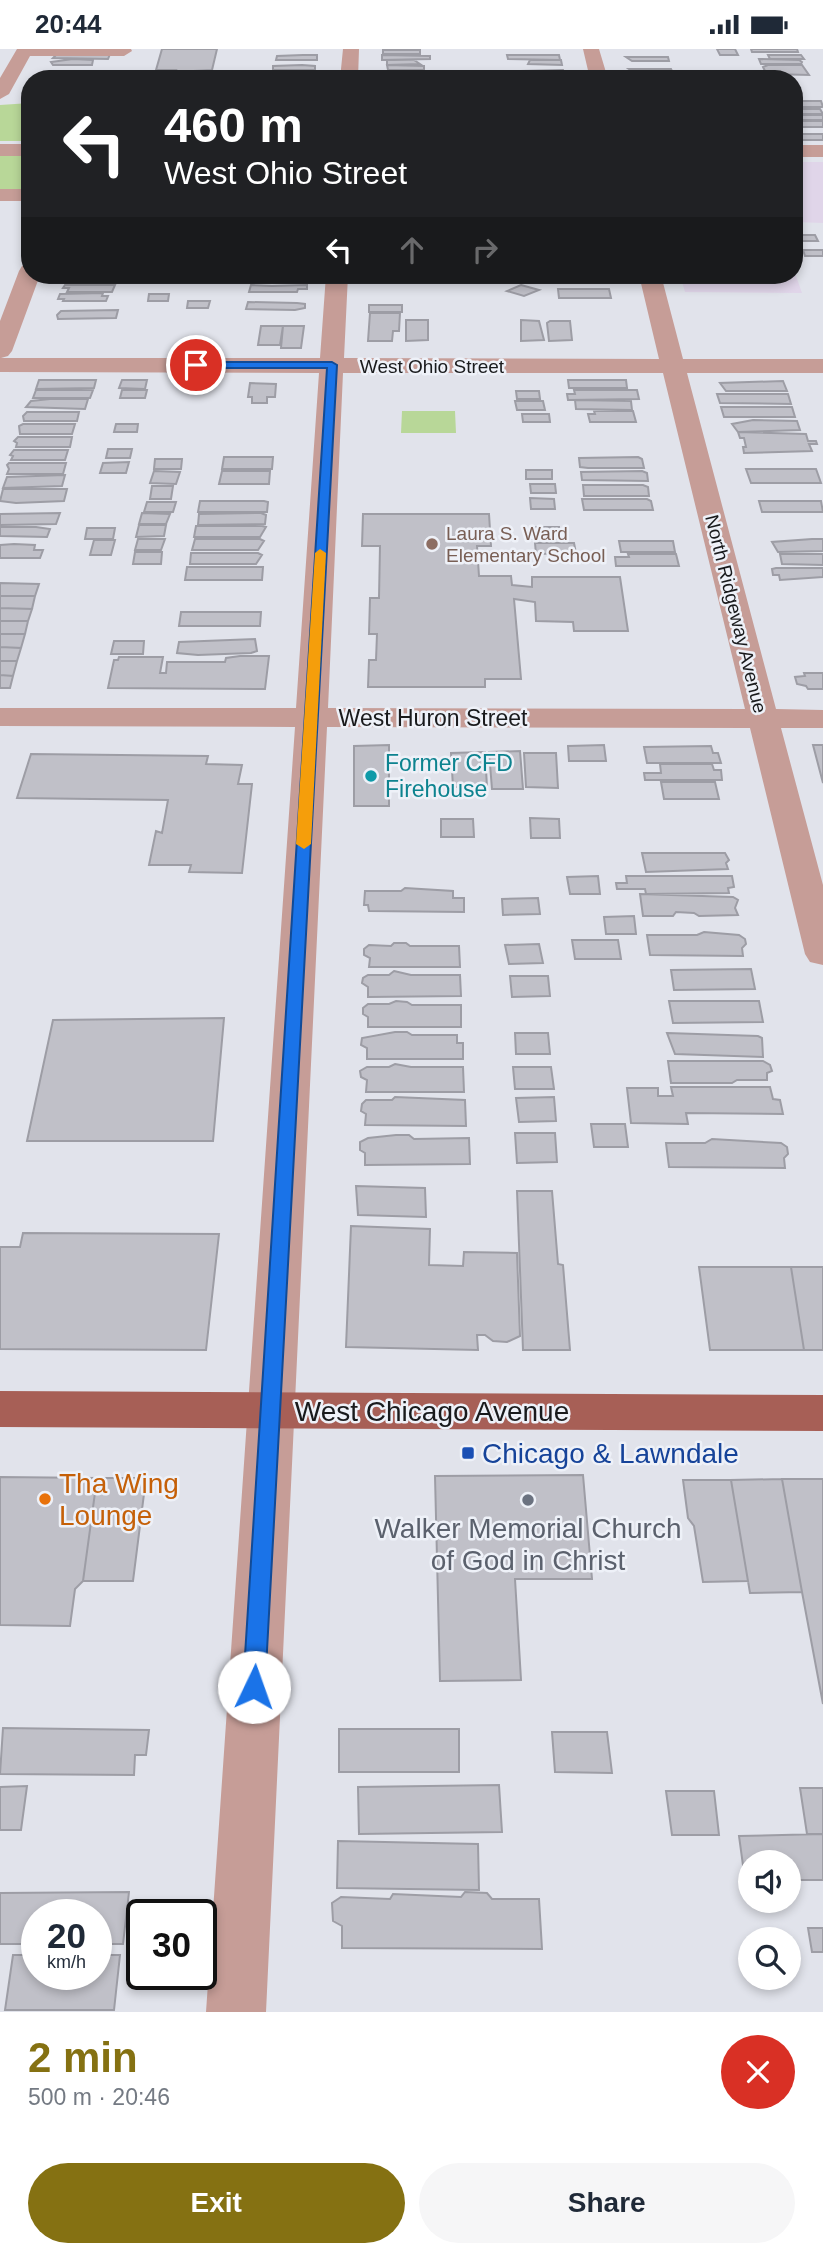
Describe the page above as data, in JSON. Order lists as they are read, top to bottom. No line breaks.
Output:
{"streets":{"main road":["West Chicago Avenue"],"street":["West Ohio Street","North Ridgeway Avenue","West Huron Street"]},"crossings":[["West Ohio Street","North Ridgeway Avenue"],["North Ridgeway Avenue","West Huron Street"]],"places":{"other":["Laura S. Ward Elementary School","Former CFD Firehouse","Tha Wing Lounge","Walker Memorial Church of God in Christ"],"transit":["Chicago & Lawndale"]},"page":{"status":"20:44","turn":["460 m","West Ohio Street"],"speed":"20 km/h","limit":"30","heading":["2 min","500 m · 20:46"],"buttons":["Exit","Share"]}}
